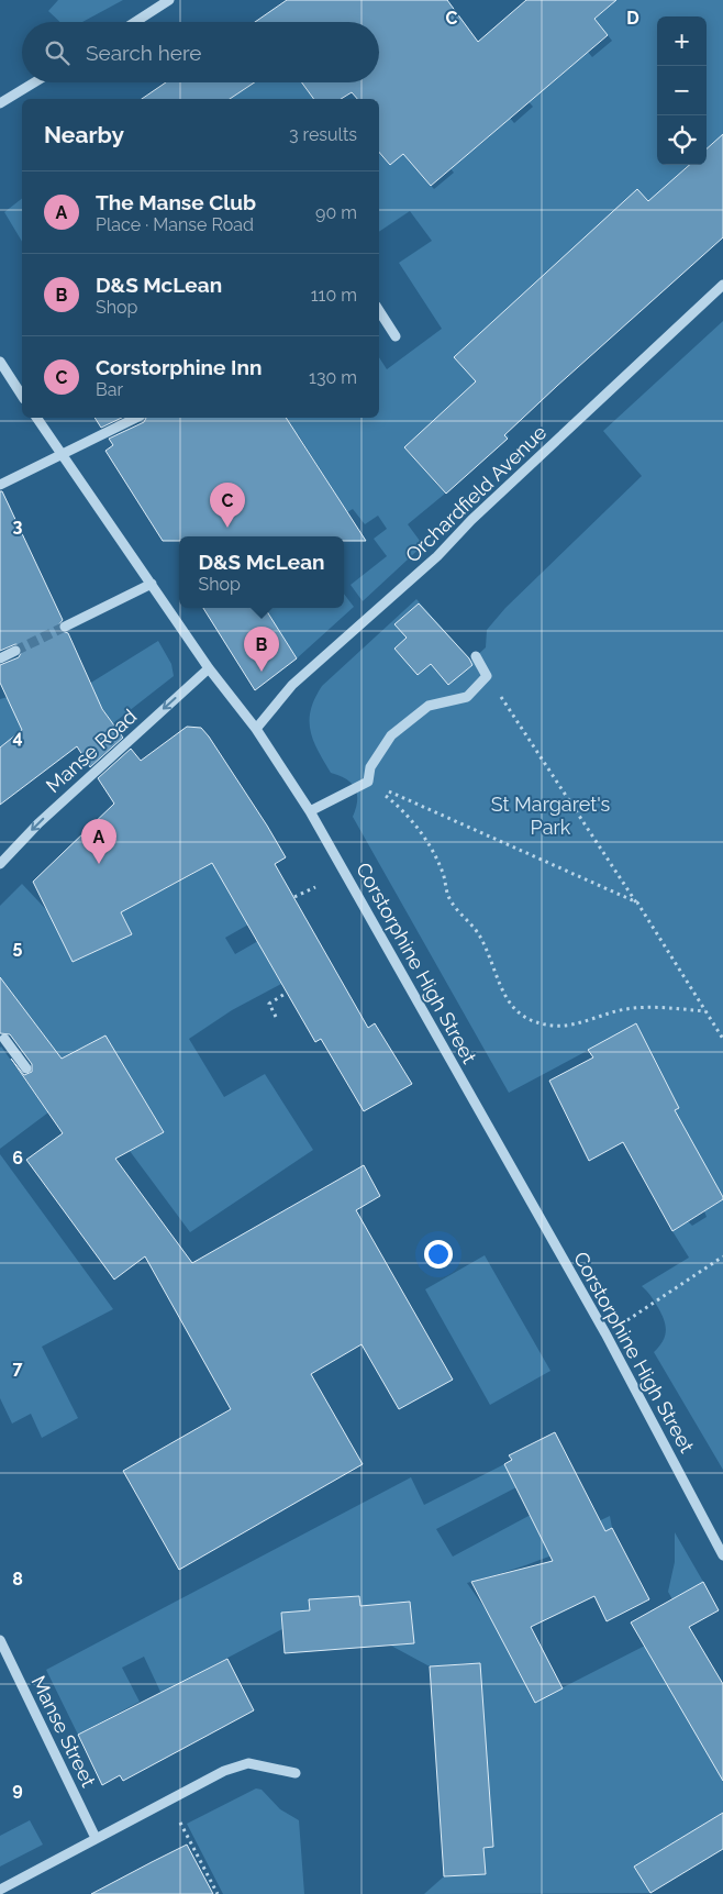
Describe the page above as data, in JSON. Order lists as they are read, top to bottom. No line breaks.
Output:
{"streets":{"street":["Orchardfield Avenue","Manse Road","Corstorphine High Street","Manse Street"]},"crossings":[["Orchardfield Avenue","Corstorphine High Street"],["Manse Road","Corstorphine High Street"]],"one_way":["Manse Road"],"parks":["St Margaret's Park"],"page":{"map_buttons":["+","−"],"search":"Search here","heading":["Nearby","3 results"],"list":[{"mark":"A","name":"The Manse Club","note":"Place · Manse Road","value":"90 m"},{"mark":"B","name":"D&S McLean","note":"Shop","value":"110 m"},{"mark":"C","name":"Corstorphine Inn","note":"Bar","value":"130 m"}],"pins":["C","B","A"],"popup":["D&S McLean","Shop"]},"grid":{"columns":["C","D"],"rows":["3","4","5","6","7","8","9"]}}
